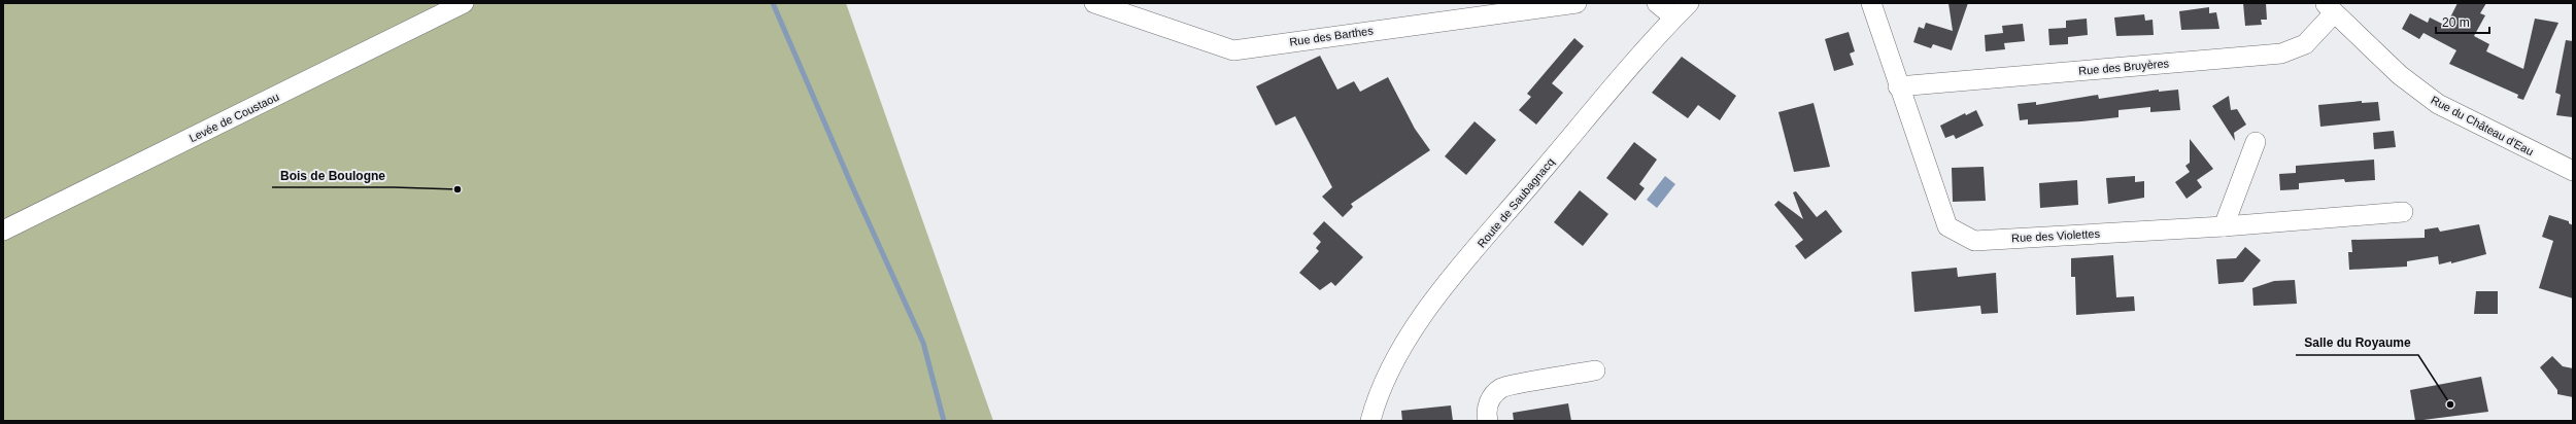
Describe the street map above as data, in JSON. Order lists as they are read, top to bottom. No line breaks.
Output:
{"streets":{"street":["Rue des Barthes","Rue des Bruyères","Levée de Coustaou","Rue du Château d'Eau","Route de Saubagnacq","Rue des Violettes"]},"crossings":[["Rue des Bruyères","Rue du Château d'Eau"],["Rue des Bruyères","Rue des Violettes"]],"places":["Bois de Boulogne","Salle du Royaume"],"scale_bar":"20 m"}
